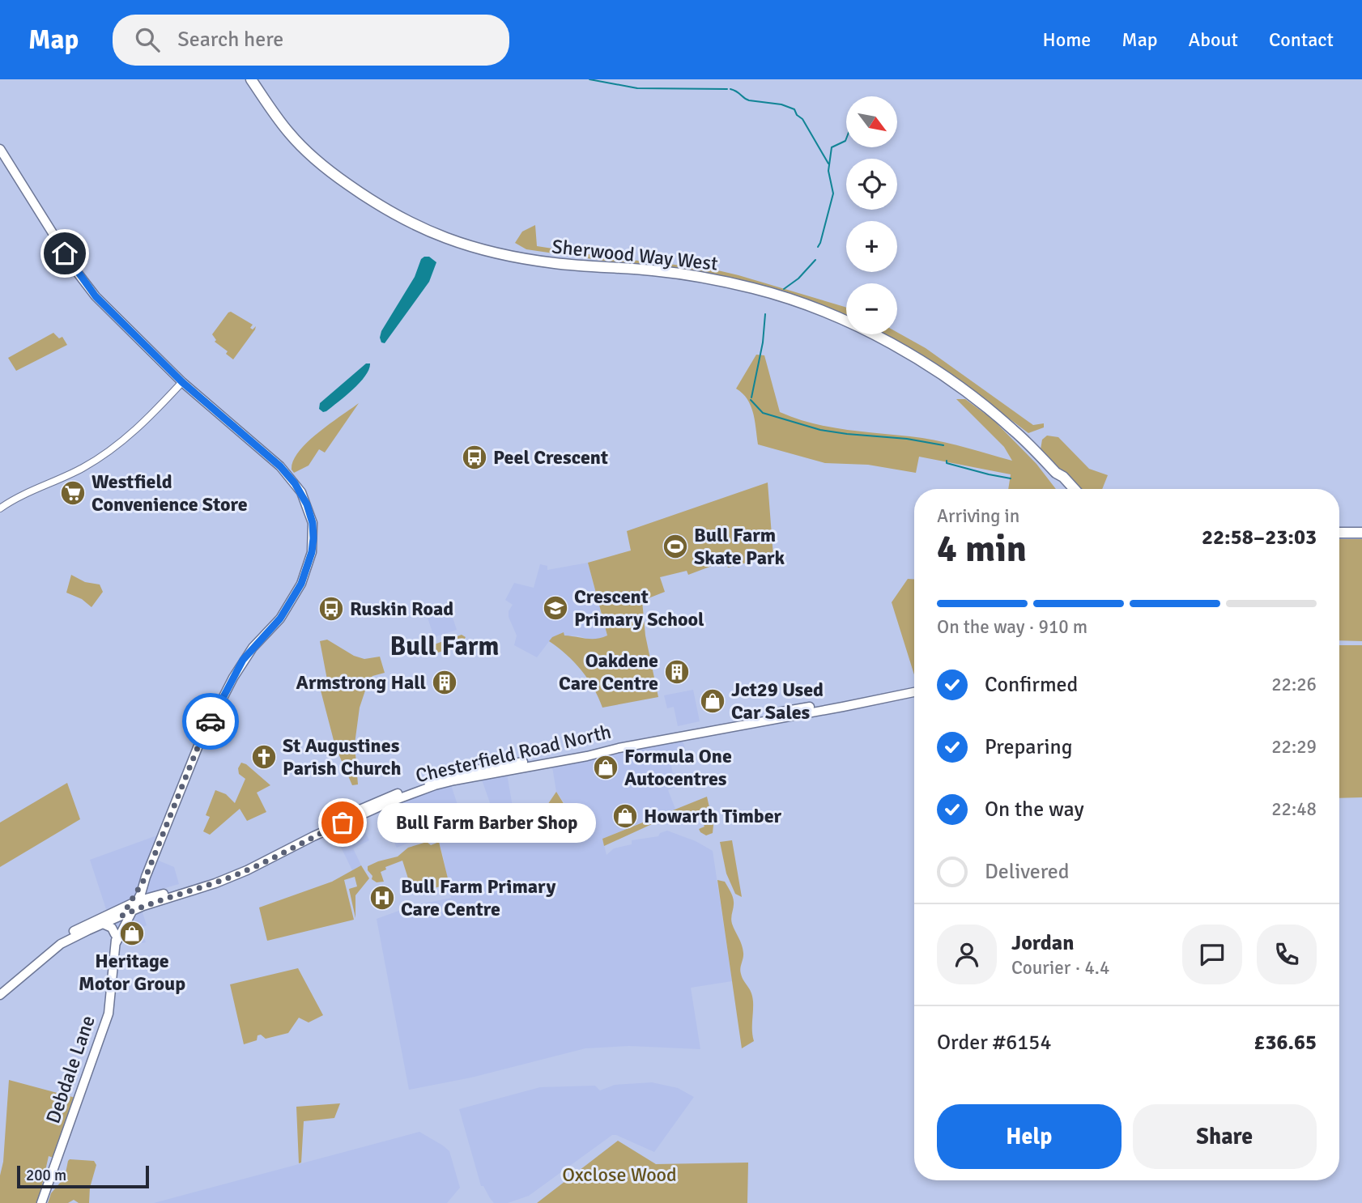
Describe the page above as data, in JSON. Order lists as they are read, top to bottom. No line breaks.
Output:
{"streets":{"highway":["Sherwood Way West"],"main road":["Chesterfield Road North","Debdale Lane"]},"crossings":[["Chesterfield Road North","Debdale Lane"]],"districts":["Bull Farm"],"parks":["Oxclose Wood"],"places":{"bus stop":["Peel Crescent","Ruskin Road"],"supermarket":["Westfield Convenience Store"],"sports":["Bull Farm Skate Park"],"school or university":["Crescent Primary School"],"building":["Oakdene Care Centre","Armstrong Hall"],"shop":["Jct29 Used Car Sales","Formula One Autocentres","Howarth Timber","Heritage Motor Group"],"church":["St Augustines Parish Church"],"other":["Bull Farm Barber Shop"],"hospital":["Bull Farm Primary Care Centre"]},"scale_bar":"200 m","north":"bottom right","page":{"header":"Map","search":"Search here","nav":["Home","Map","About","Contact"],"map_buttons":["+","−"],"heading":["4 min","Arriving in","22:58–23:03"],"panel":["Jordan","Courier · 4.4","Order #6154","£36.65"],"bar":"On the way · 910 m","list":[["Confirmed","22:26"],["Preparing","22:29"],["On the way","22:48"],"Delivered"],"bubble":"Bull Farm Barber Shop","buttons":["Help","Share"],"scale":"200 m"}}
